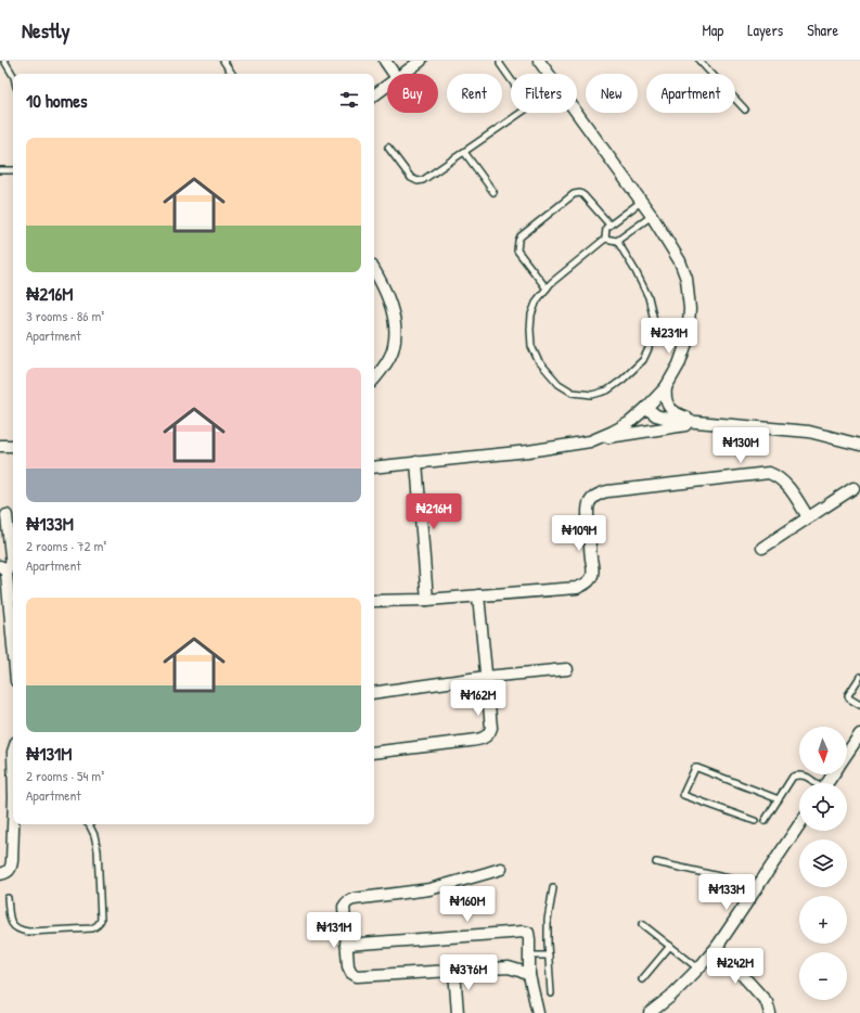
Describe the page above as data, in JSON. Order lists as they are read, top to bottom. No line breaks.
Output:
{"north":"bottom","page":{"header":"Nestly","nav":["Map","Layers","Share"],"chip":["Buy","Rent","Filters","New","Apartment"],"heading":"10 homes","list":[{"name":"₦216M","note":"3 rooms · 86 m² · Apartment"},{"name":"₦133M","note":"2 rooms · 72 m² · Apartment"},{"name":"₦131M","note":"2 rooms · 54 m² · Apartment"}],"price":["₦231M","₦130M","₦216M","₦109M","₦162M","₦133M","₦160M","₦131M","₦242M","₦376M"],"map_buttons":["+","−"]}}
